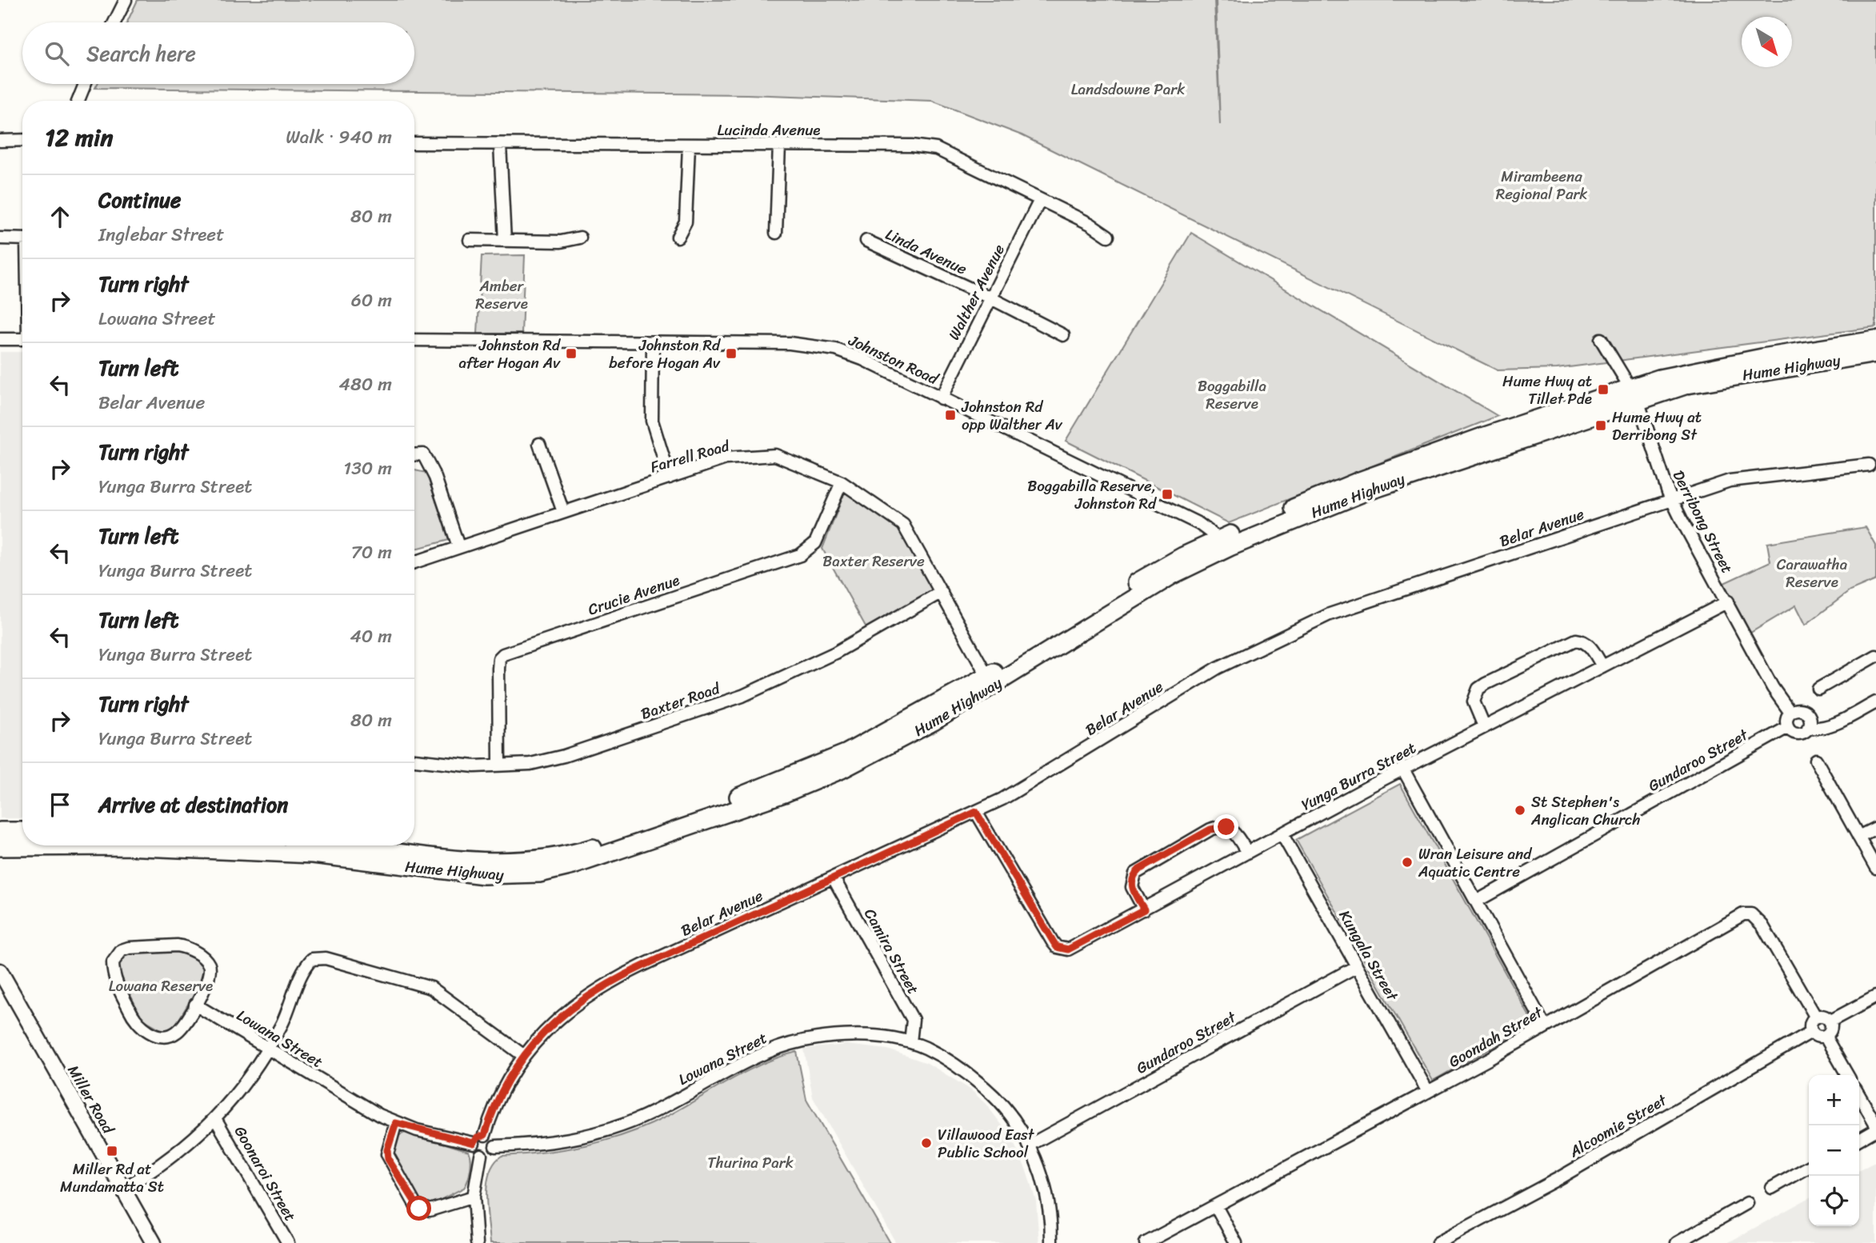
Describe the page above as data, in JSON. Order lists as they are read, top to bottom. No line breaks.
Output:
{"streets":{"highway":["Hume Highway"],"main road":["Miller Road"],"street":["Lucinda Avenue","Linda Avenue","Walther Avenue","Johnston Road","Farrell Road","Derribong Street","Belar Avenue","Crucie Avenue","Baxter Road","Gundaroo Street","Yunga Burra Street","Camira Street","Kungala Street","Goondah Street","Lowana Street","Alcoomie Street","Goonaroi Street"]},"crossings":[["Lucinda Avenue","Walther Avenue"],["Linda Avenue","Walther Avenue"],["Walther Avenue","Johnston Road"],["Johnston Road","Hume Highway"],["Hume Highway","Farrell Road"],["Hume Highway","Derribong Street"],["Farrell Road","Crucie Avenue"],["Farrell Road","Baxter Road"],["Derribong Street","Belar Avenue"],["Derribong Street","Gundaroo Street"],["Derribong Street","Yunga Burra Street"],["Belar Avenue","Yunga Burra Street"],["Belar Avenue","Camira Street"],["Belar Avenue","Lowana Street"],["Crucie Avenue","Baxter Road"],["Gundaroo Street","Kungala Street"],["Gundaroo Street","Lowana Street"],["Yunga Burra Street","Kungala Street"],["Camira Street","Lowana Street"],["Kungala Street","Goondah Street"],["Goondah Street","Alcoomie Street"]],"parks":["Landsdowne Park","Mirambeena Regional Park","Amber Reserve","Boggabilla Reserve","Baxter Reserve","Carawatha Reserve","Lowana Reserve","Thurina Park"],"places":{"transit":["Johnston Rd after Hogan Av","Johnston Rd before Hogan Av","Hume Hwy at Tillet Pde","Johnston Rd opp Walther Av","Hume Hwy at Derribong St","Boggabilla Reserve, Johnston Rd","Miller Rd at Mundamatta St"],"other":["St Stephen's Anglican Church","Wran Leisure and Aquatic Centre","Villawood East Public School"]},"north":"bottom right","page":{"search":"Search here","heading":["12 min","Walk · 940 m"],"list":[["Continue","Inglebar Street","80 m"],["Turn right","Lowana Street","60 m"],["Turn left","Belar Avenue","480 m"],["Turn right","Yunga Burra Street","130 m"],["Turn left","Yunga Burra Street","70 m"],["Turn left","Yunga Burra Street","40 m"],["Turn right","Yunga Burra Street","80 m"],"Arrive at destination"],"map_buttons":["+","−"]}}
